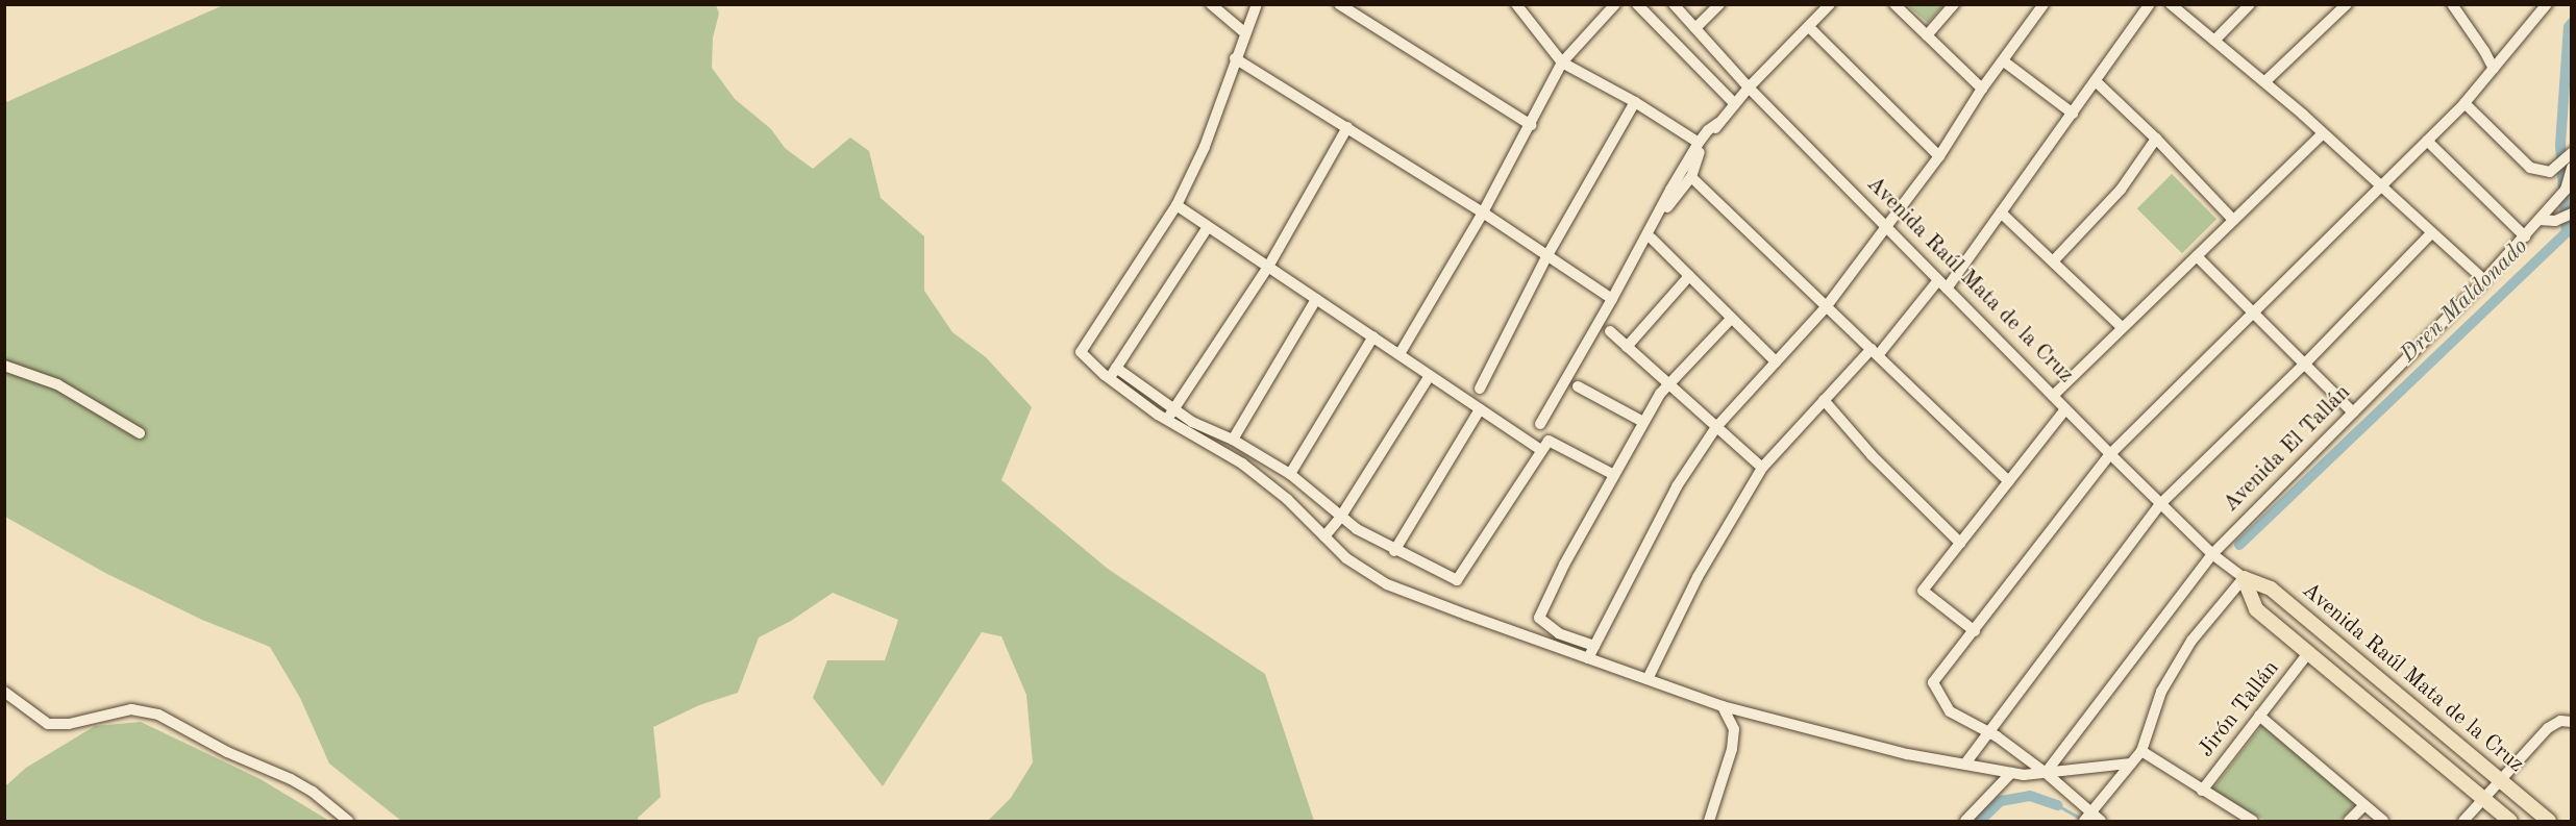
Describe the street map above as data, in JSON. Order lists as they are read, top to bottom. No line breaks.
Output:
{"streets":{"main road":["Avenida Raúl Mata de la Cruz"],"street":["Avenida El Tallán","Jirón Tallán"]},"crossings":[["Avenida Raúl Mata de la Cruz","Avenida El Tallán"],["Avenida Raúl Mata de la Cruz","Jirón Tallán"]],"water":["Dren Maldonado"]}
